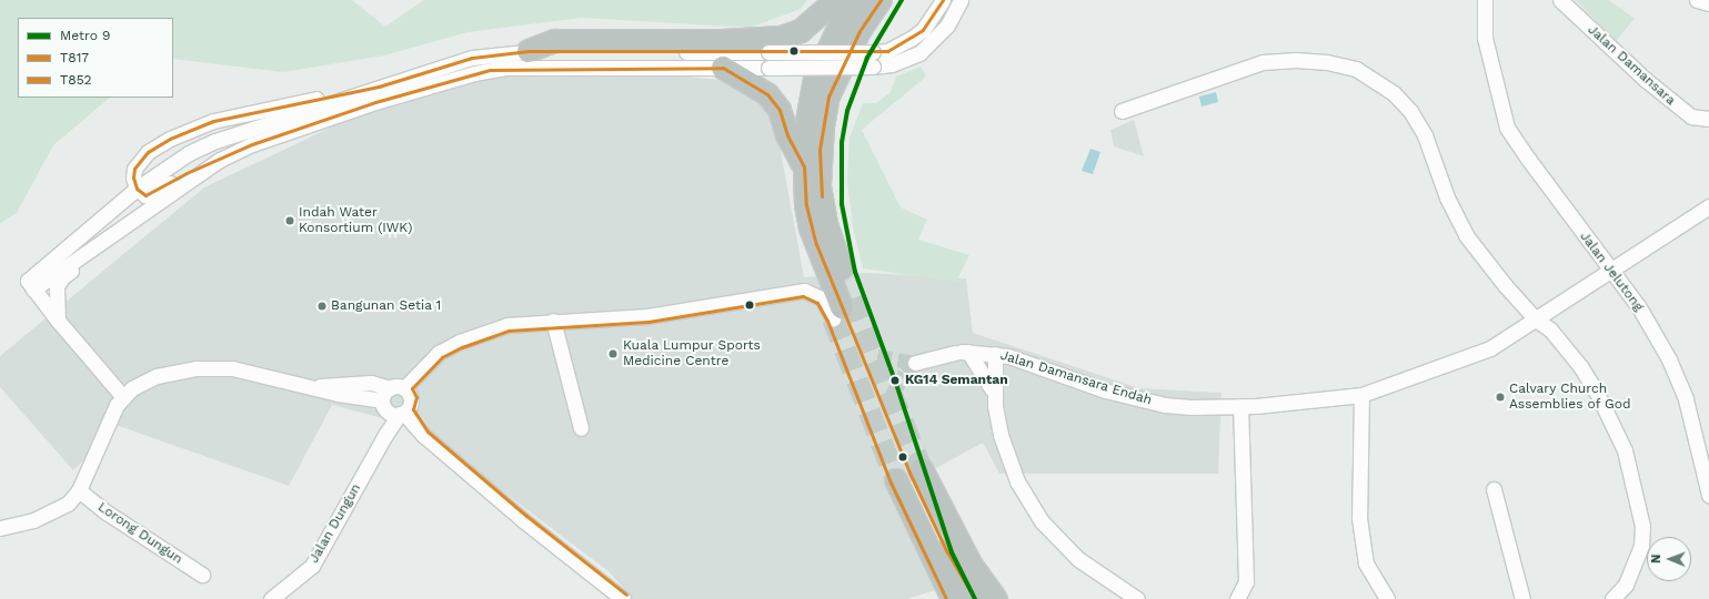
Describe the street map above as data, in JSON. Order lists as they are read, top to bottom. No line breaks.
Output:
{"streets":{"street":["Jalan Damansara","Jalan Jelutong","Jalan Damansara Endah","Jalan Dungun","Lorong Dungun"]},"crossings":[["Jalan Jelutong","Jalan Damansara Endah"]],"places":["Indah Water Konsortium (IWK)","Bangunan Setia 1","Kuala Lumpur Sports Medicine Centre","KG14 Semantan","Calvary Church Assemblies of God"],"lines":["metro line 9","transit line T817","transit line T852"],"legend":["Metro 9","T817","T852"],"north":"left"}
